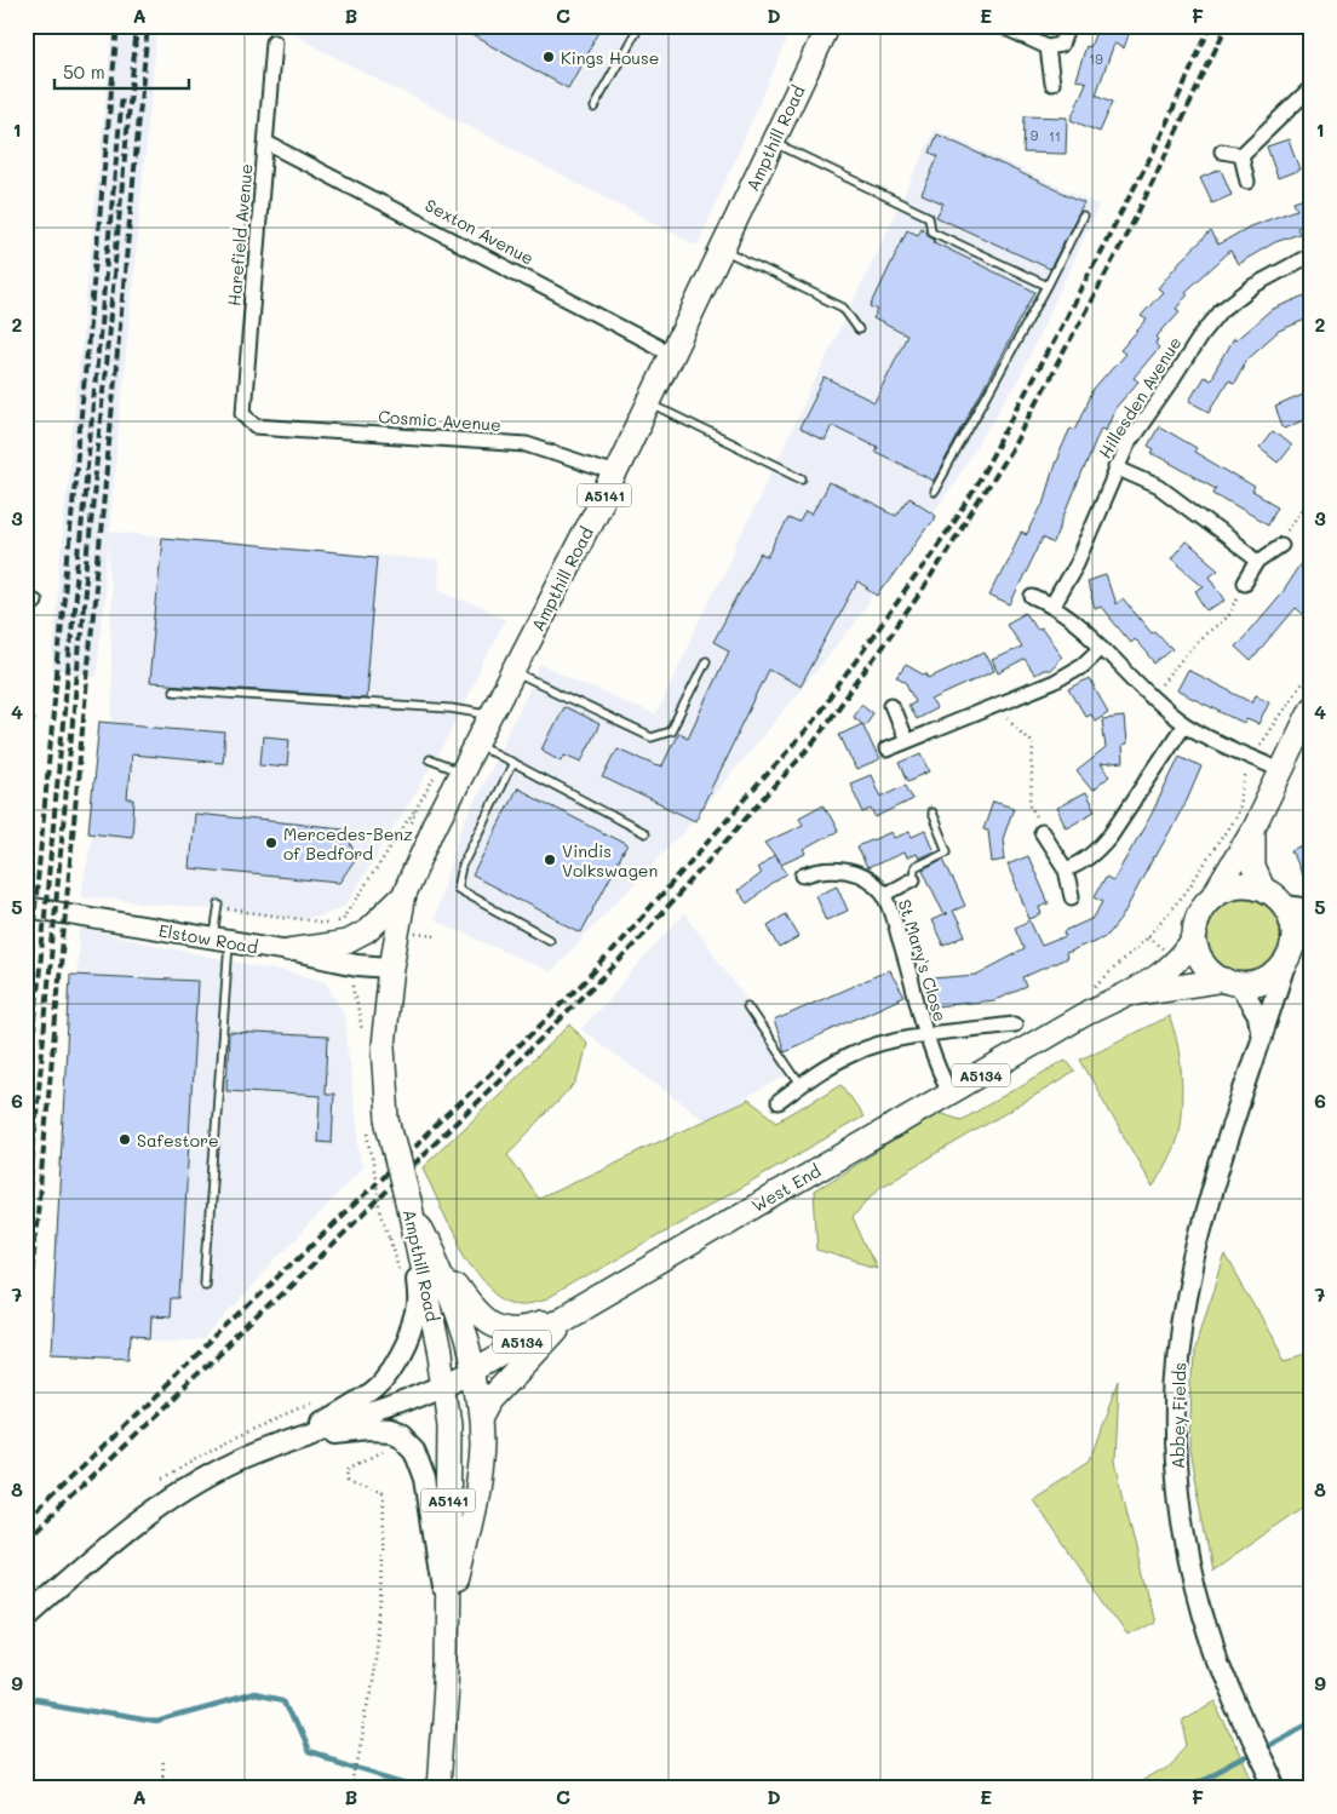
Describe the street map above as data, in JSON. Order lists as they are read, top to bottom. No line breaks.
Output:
{"streets":{"main road":["Ampthill Road","A5141","A5134","West End"],"street":["Sexton Avenue","Harefield Avenue","Hillesden Avenue","Cosmic Avenue","Elstow Road","St Mary's Close","Abbey Fields"]},"crossings":[["Ampthill Road","Sexton Avenue"],["Ampthill Road","Cosmic Avenue"],["Ampthill Road","A5141"],["Ampthill Road","Elstow Road"],["Ampthill Road","West End"],["Sexton Avenue","Harefield Avenue"],["Harefield Avenue","Cosmic Avenue"],["A5141","West End"],["A5134","West End"],["A5134","Abbey Fields"],["West End","Abbey Fields"]],"places":["Kings House","Mercedes-Benz of Bedford","Vindis Volkswagen","Safestore"],"house_numbers":["19","9","11"],"scale_bar":"50 m","grid":{"columns":["A","B","C","D","E","F"],"rows":["1","2","3","4","5","6","7","8","9"]}}
